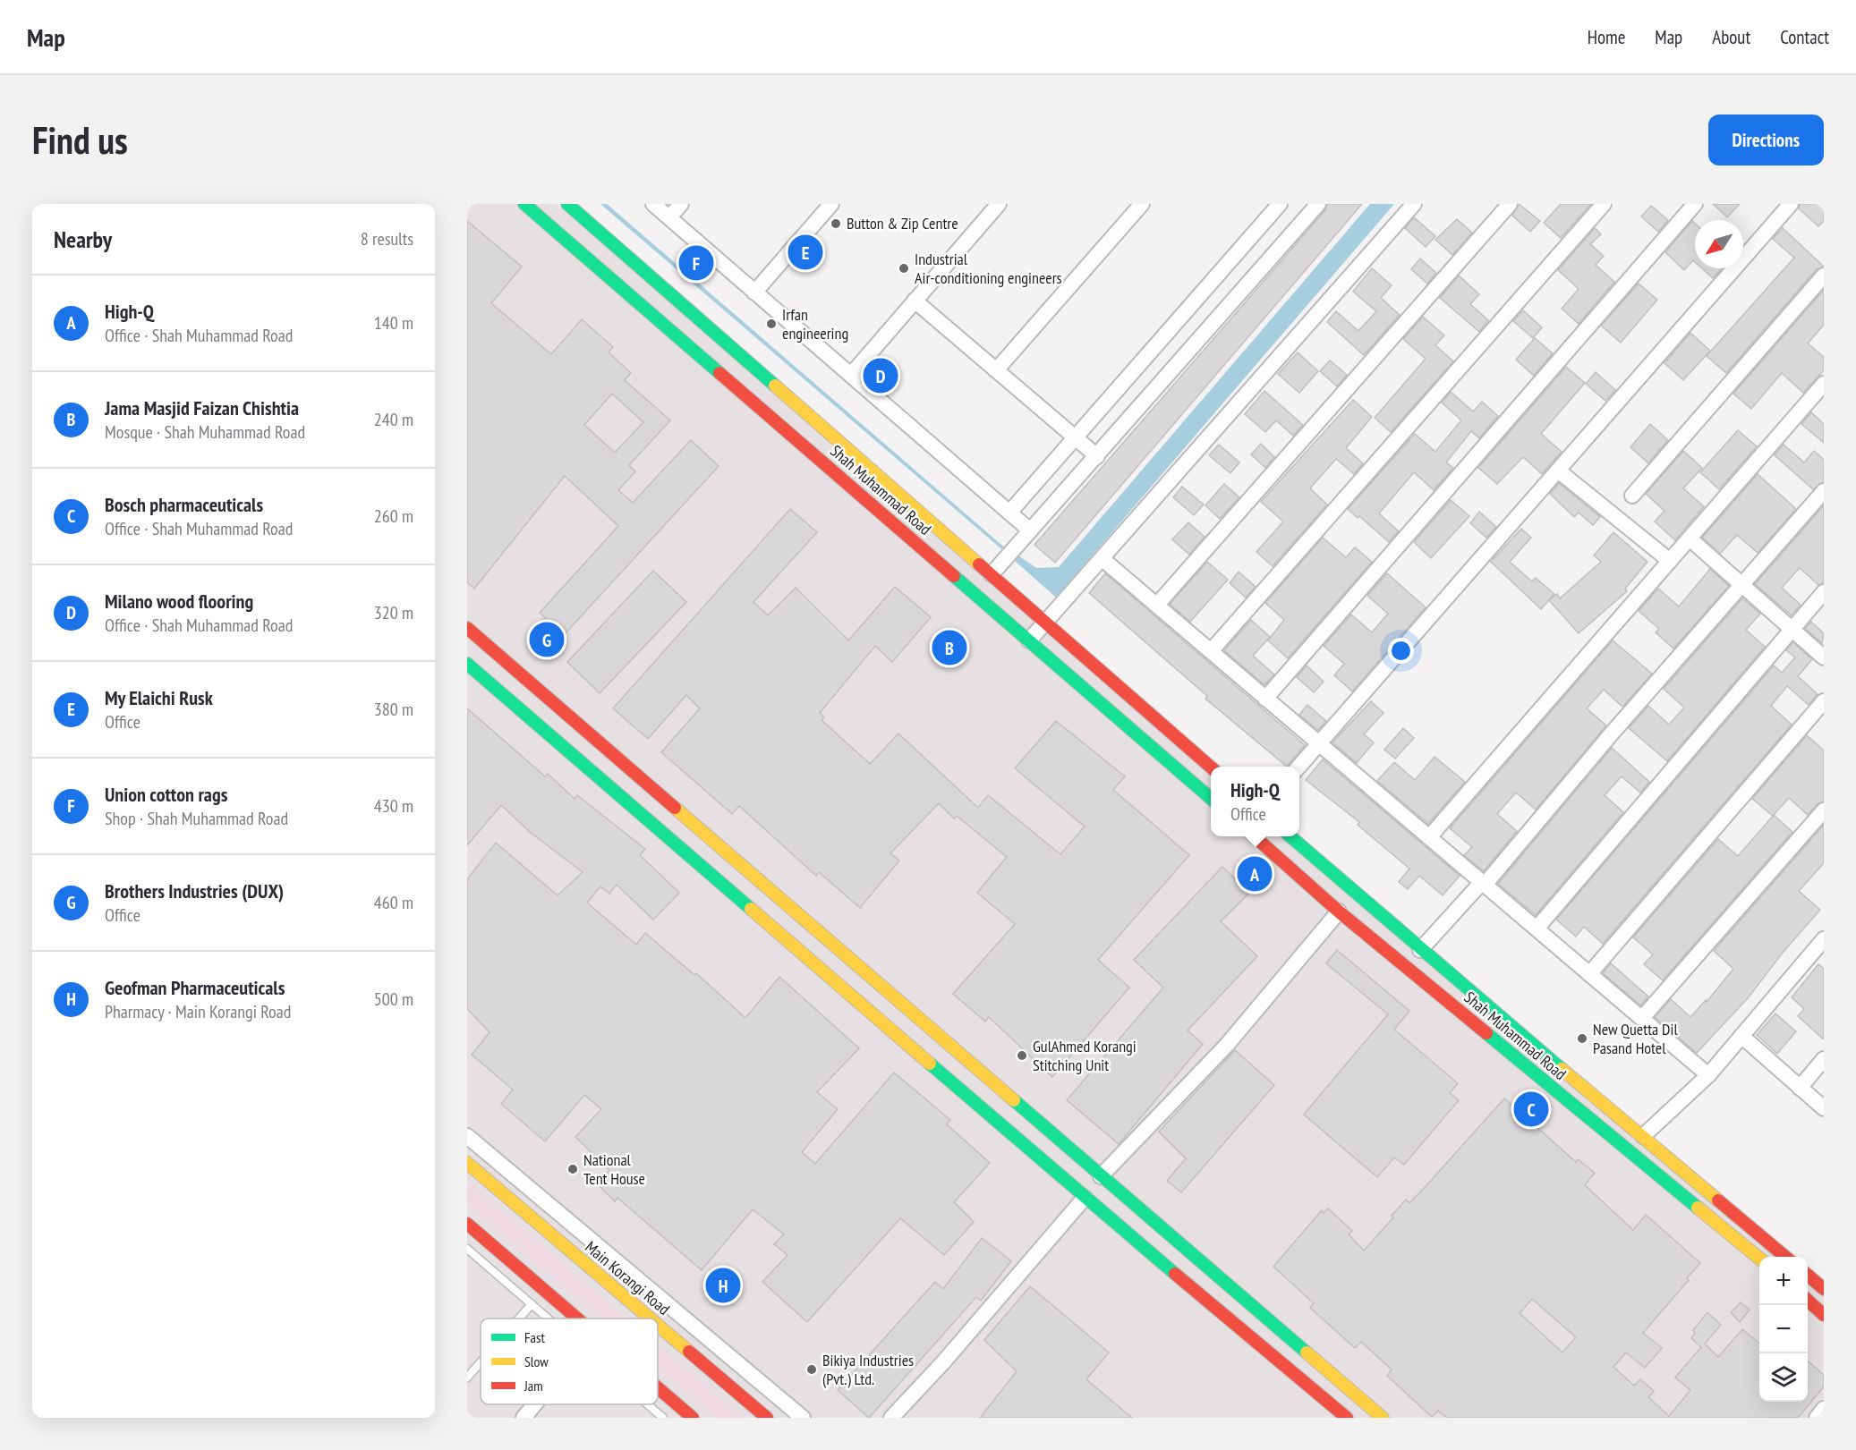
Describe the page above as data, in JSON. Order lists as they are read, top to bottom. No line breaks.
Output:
{"streets":{"main road":["Shah Muhammad Road","Main Korangi Road"]},"places":["Button & Zip Centre","Industrial Air-conditioning engineers","Irfan engineering","New Quetta Dil Pasand Hotel","GulAhmed Korangi Stitching Unit","National Tent House","Bikiya Industries (Pvt.) Ltd."],"legend":["Fast","Slow","Jam"],"north":"bottom left","page":{"header":"Map","nav":["Home","Map","About","Contact"],"buttons":"Directions","title":"Find us","heading":["Nearby","8 results"],"pins":["E","F","D","G","B","A","C","H"],"list":[{"mark":"A","name":"High-Q","note":"Office · Shah Muhammad Road","value":"140 m"},{"mark":"B","name":"Jama Masjid Faizan Chishtia","note":"Mosque · Shah Muhammad Road","value":"240 m"},{"mark":"C","name":"Bosch pharmaceuticals","note":"Office · Shah Muhammad Road","value":"260 m"},{"mark":"D","name":"Milano wood flooring","note":"Office · Shah Muhammad Road","value":"320 m"},{"mark":"E","name":"My Elaichi Rusk","note":"Office","value":"380 m"},{"mark":"F","name":"Union cotton rags","note":"Shop · Shah Muhammad Road","value":"430 m"},{"mark":"G","name":"Brothers Industries (DUX)","note":"Office","value":"460 m"},{"mark":"H","name":"Geofman Pharmaceuticals","note":"Pharmacy · Main Korangi Road","value":"500 m"}],"popup":["High-Q","Office"],"map_buttons":["+","−"]}}
